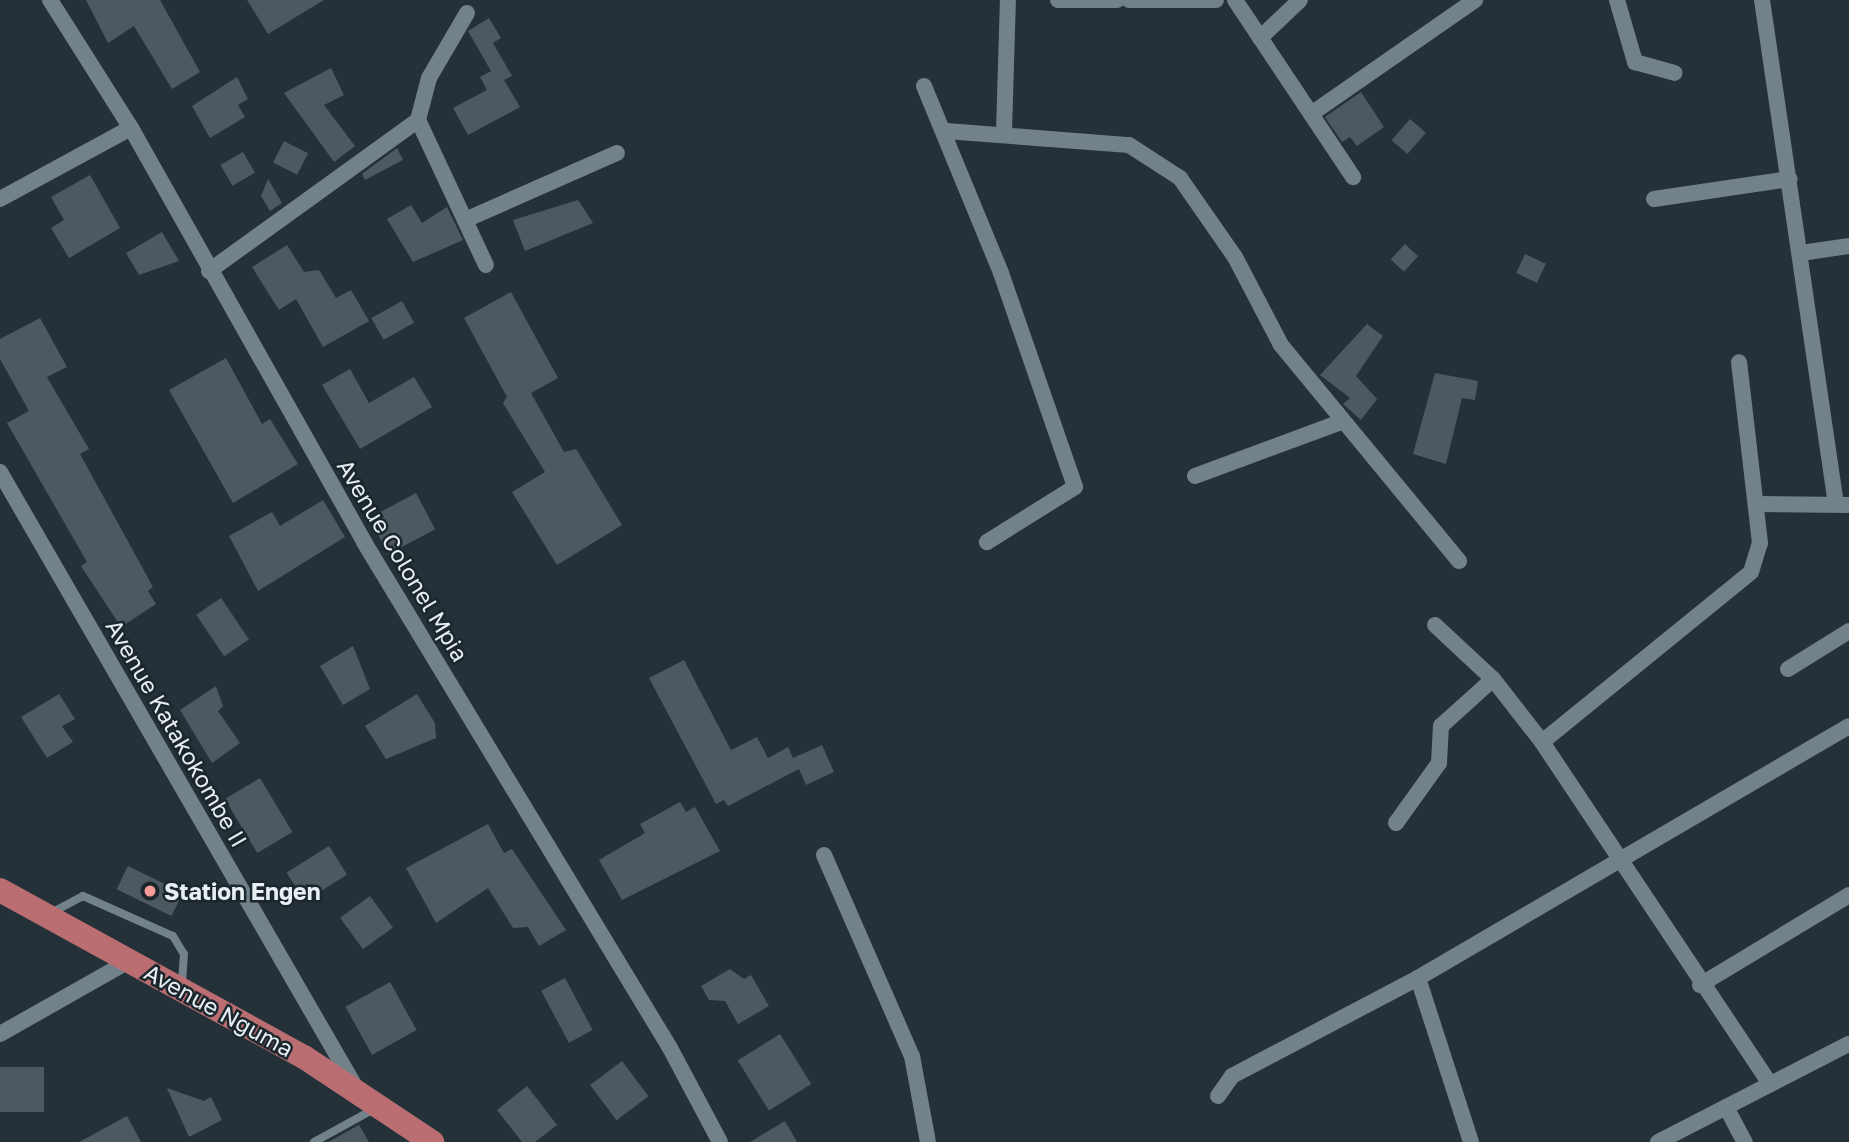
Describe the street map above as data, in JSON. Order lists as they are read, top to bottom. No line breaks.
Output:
{"streets":{"main road":["Avenue Nguma"],"street":["Avenue Colonel Mpia","Avenue Katakokombe II"]},"crossings":[["Avenue Katakokombe II","Avenue Nguma"]],"places":["Station Engen"]}
